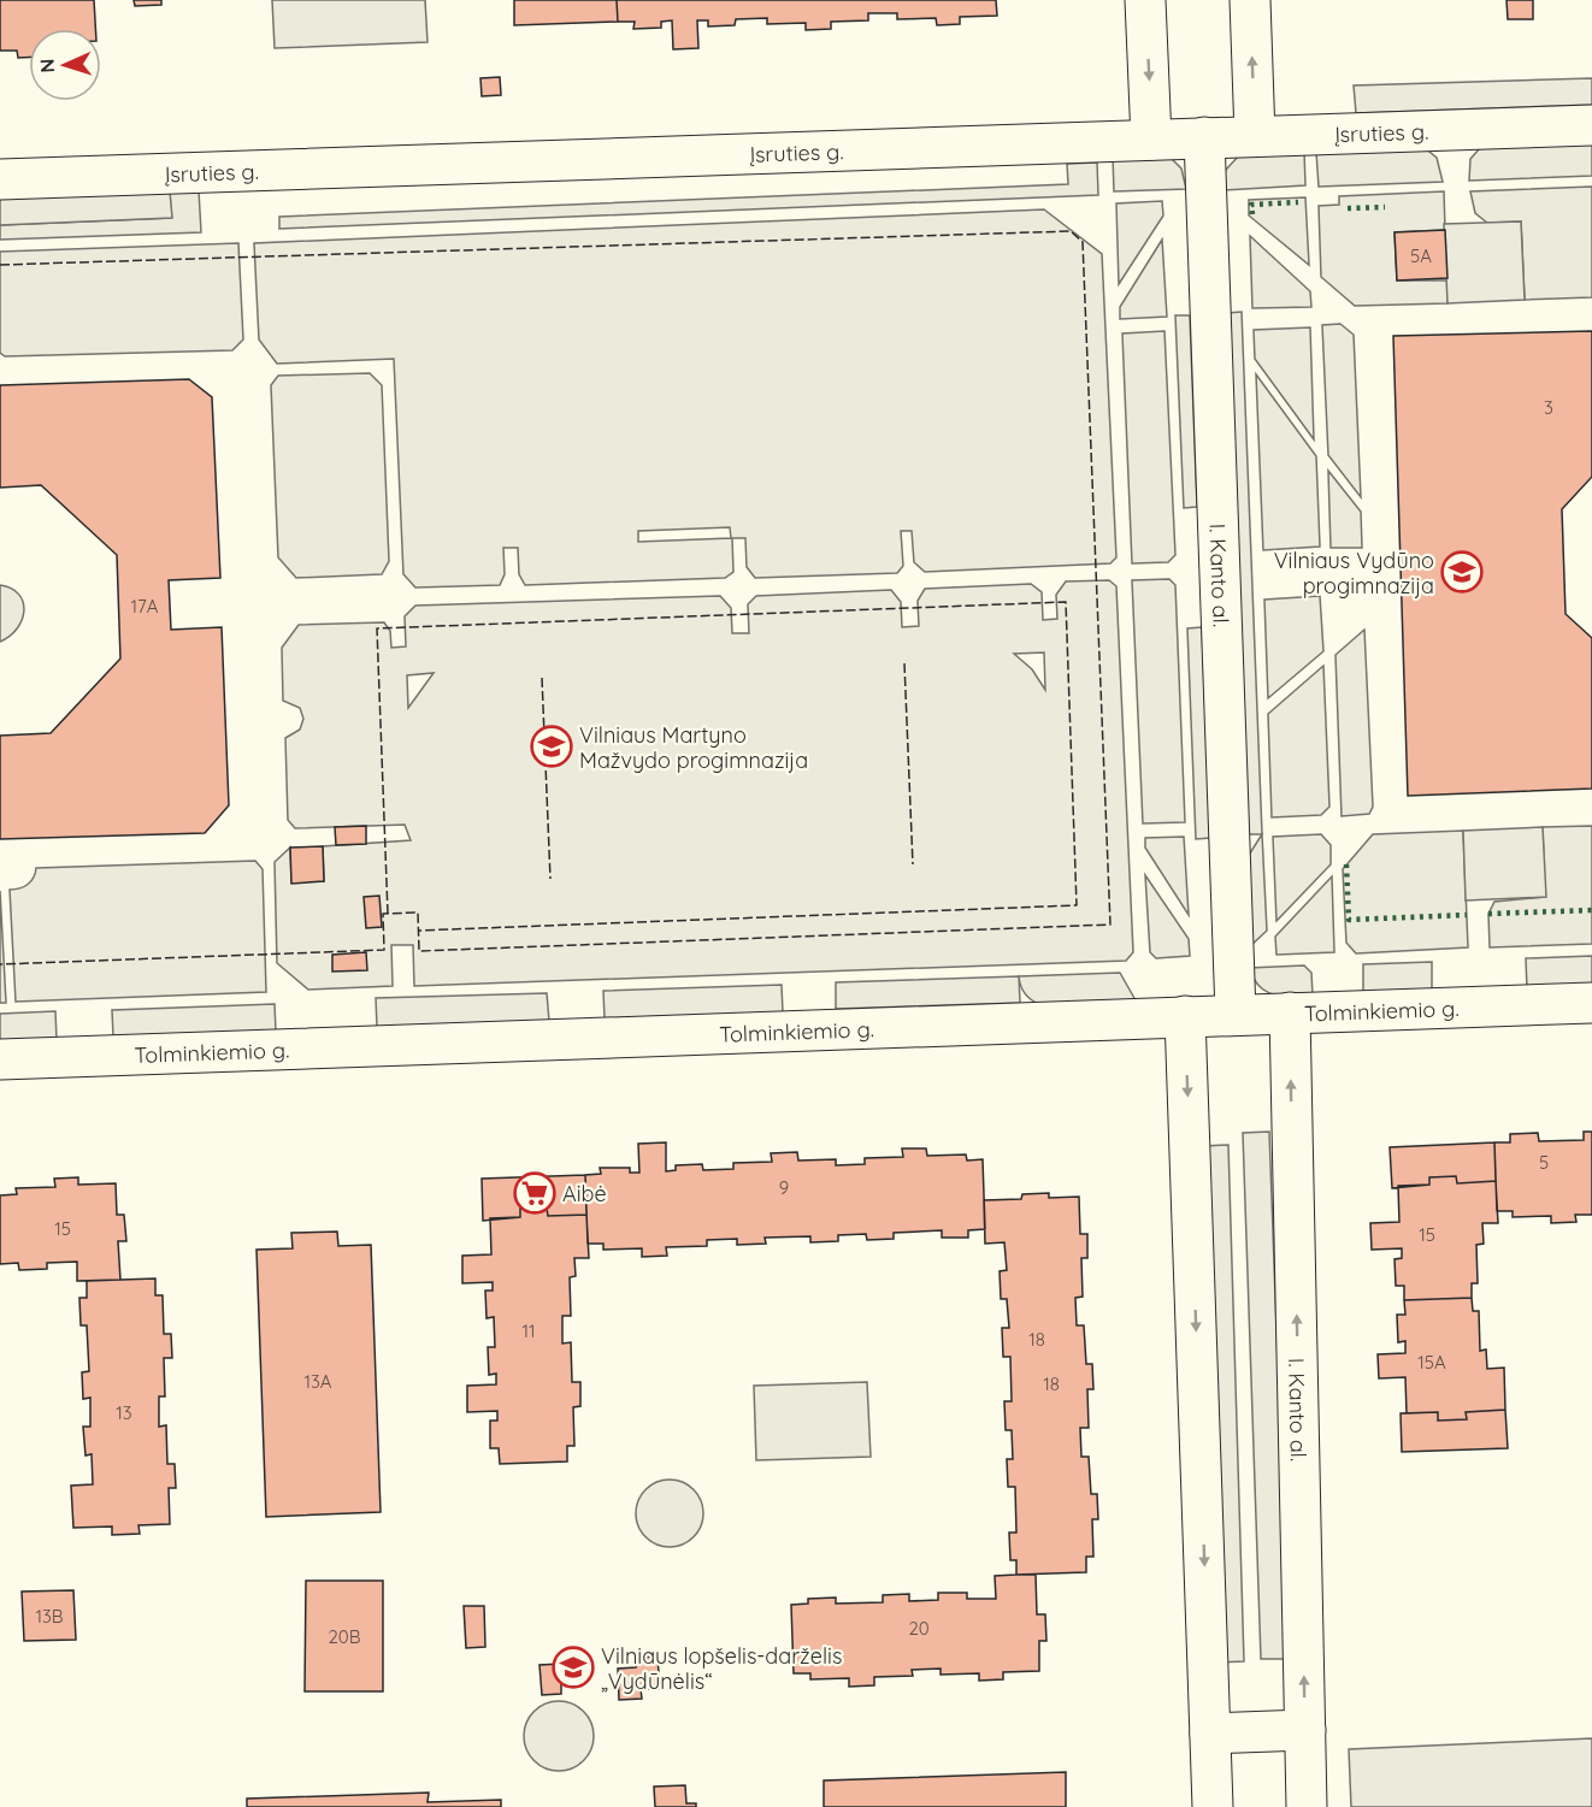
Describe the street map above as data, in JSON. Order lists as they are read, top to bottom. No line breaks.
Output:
{"streets":{"street":["Įsruties g.","I. Kanto al.","Tolminkiemio g."]},"crossings":[["Įsruties g.","I. Kanto al."],["I. Kanto al.","Tolminkiemio g."]],"places":{"school or university":["Vilniaus Vydūno progimnazija","Vilniaus Martyno Mažvydo progimnazija","Vilniaus lopšelis-darželis „Vydūnėlis“"],"supermarket":["Aibė"]},"house_numbers":["5A","3","17A","5","9","15","15","11","18","15A","13A","18","13","13B","20","20B"],"north":"left"}
